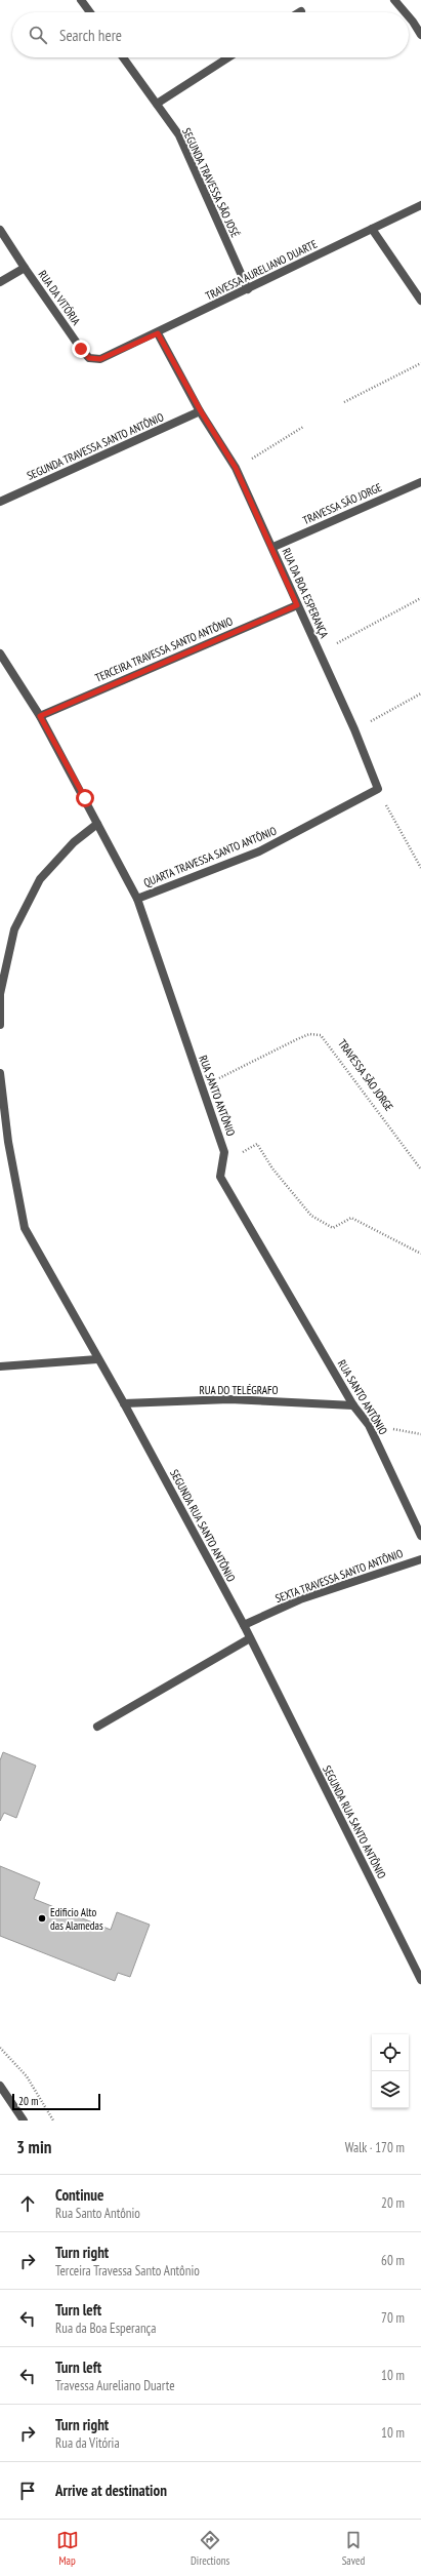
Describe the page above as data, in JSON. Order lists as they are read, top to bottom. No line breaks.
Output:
{"streets":{"street":["SEGUNDA TRAVESSA SÃO JOSÉ","TRAVESSA AURELIANO DUARTE","RUA DA VITÓRIA","SEGUNDA TRAVESSA SANTO ANTÔNIO","TRAVESSA SÃO JORGE","RUA DA BOA ESPERANÇA","TERCEIRA TRAVESSA SANTO ANTÔNIO","QUARTA TRAVESSA SANTO ANTÔNIO","RUA SANTO ANTÔNIO","RUA DO TELÉGRAFO","SEGUNDA RUA SANTO ANTÔNIO","SEXTA TRAVESSA SANTO ANTÔNIO"]},"crossings":[["SEGUNDA TRAVESSA SÃO JOSÉ","TRAVESSA AURELIANO DUARTE"],["TRAVESSA AURELIANO DUARTE","RUA DA VITÓRIA"],["TRAVESSA AURELIANO DUARTE","RUA DA BOA ESPERANÇA"],["SEGUNDA TRAVESSA SANTO ANTÔNIO","RUA DA BOA ESPERANÇA"],["TRAVESSA SÃO JORGE","RUA DA BOA ESPERANÇA"],["RUA DA BOA ESPERANÇA","TERCEIRA TRAVESSA SANTO ANTÔNIO"],["RUA DA BOA ESPERANÇA","QUARTA TRAVESSA SANTO ANTÔNIO"],["TERCEIRA TRAVESSA SANTO ANTÔNIO","RUA SANTO ANTÔNIO"],["QUARTA TRAVESSA SANTO ANTÔNIO","RUA SANTO ANTÔNIO"],["RUA SANTO ANTÔNIO","RUA DO TELÉGRAFO"],["RUA DO TELÉGRAFO","SEGUNDA RUA SANTO ANTÔNIO"],["SEGUNDA RUA SANTO ANTÔNIO","SEXTA TRAVESSA SANTO ANTÔNIO"]],"places":["Edificio Alto das Alamedas"],"scale_bar":"20 m","page":{"search":"Search here","scale":"20 m","heading":["3 min","Walk · 170 m"],"list":[["Continue","Rua Santo Antônio","20 m"],["Turn right","Terceira Travessa Santo Antônio","60 m"],["Turn left","Rua da Boa Esperança","70 m"],["Turn left","Travessa Aureliano Duarte","10 m"],["Turn right","Rua da Vitória","10 m"],"Arrive at destination"],"nav":["Map","Directions","Saved"]}}
